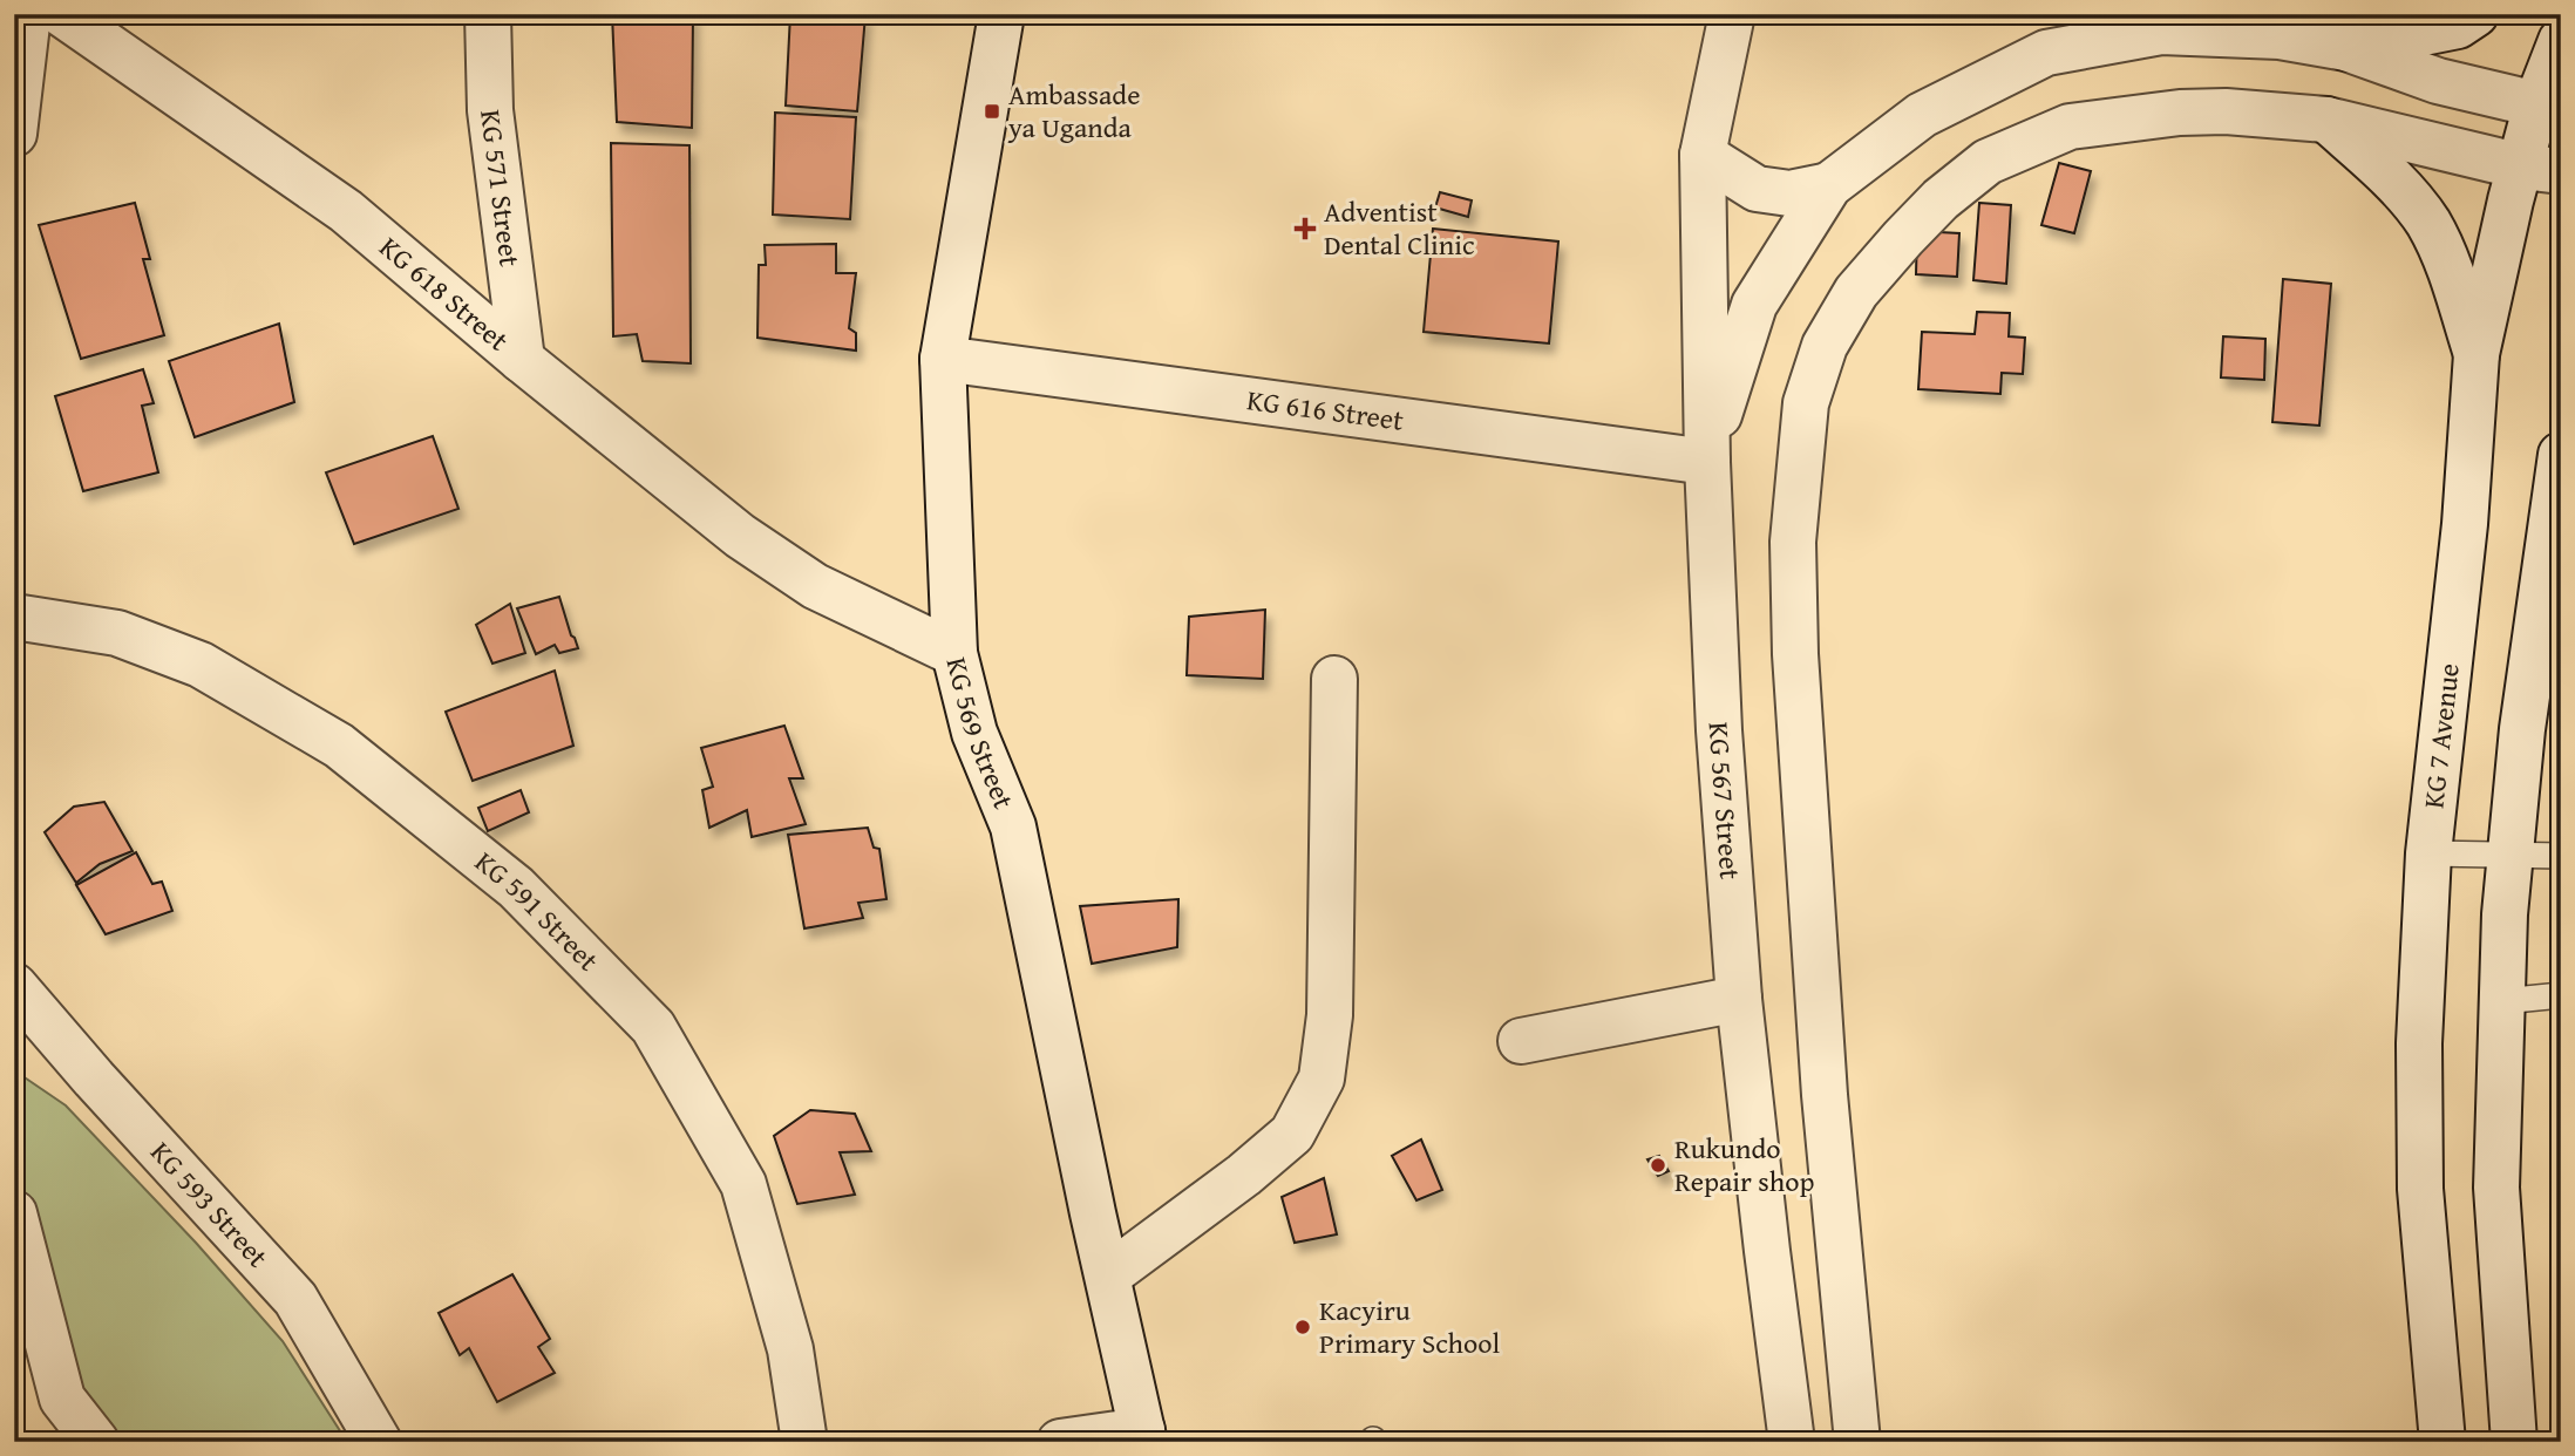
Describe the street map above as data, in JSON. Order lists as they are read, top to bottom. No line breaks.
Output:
{"streets":{"street":["KG 571 Street","KG 618 Street","KG 616 Street","KG 569 Street","KG 7 Avenue","KG 567 Street","KG 591 Street","KG 593 Street"]},"crossings":[["KG 571 Street","KG 618 Street"],["KG 618 Street","KG 569 Street"],["KG 616 Street","KG 569 Street"],["KG 616 Street","KG 567 Street"]],"places":{"transit":["Ambassade ya Uganda"],"health":["Adventist Dental Clinic"],"other":["Rukundo Repair shop","Kacyiru Primary School"]}}
